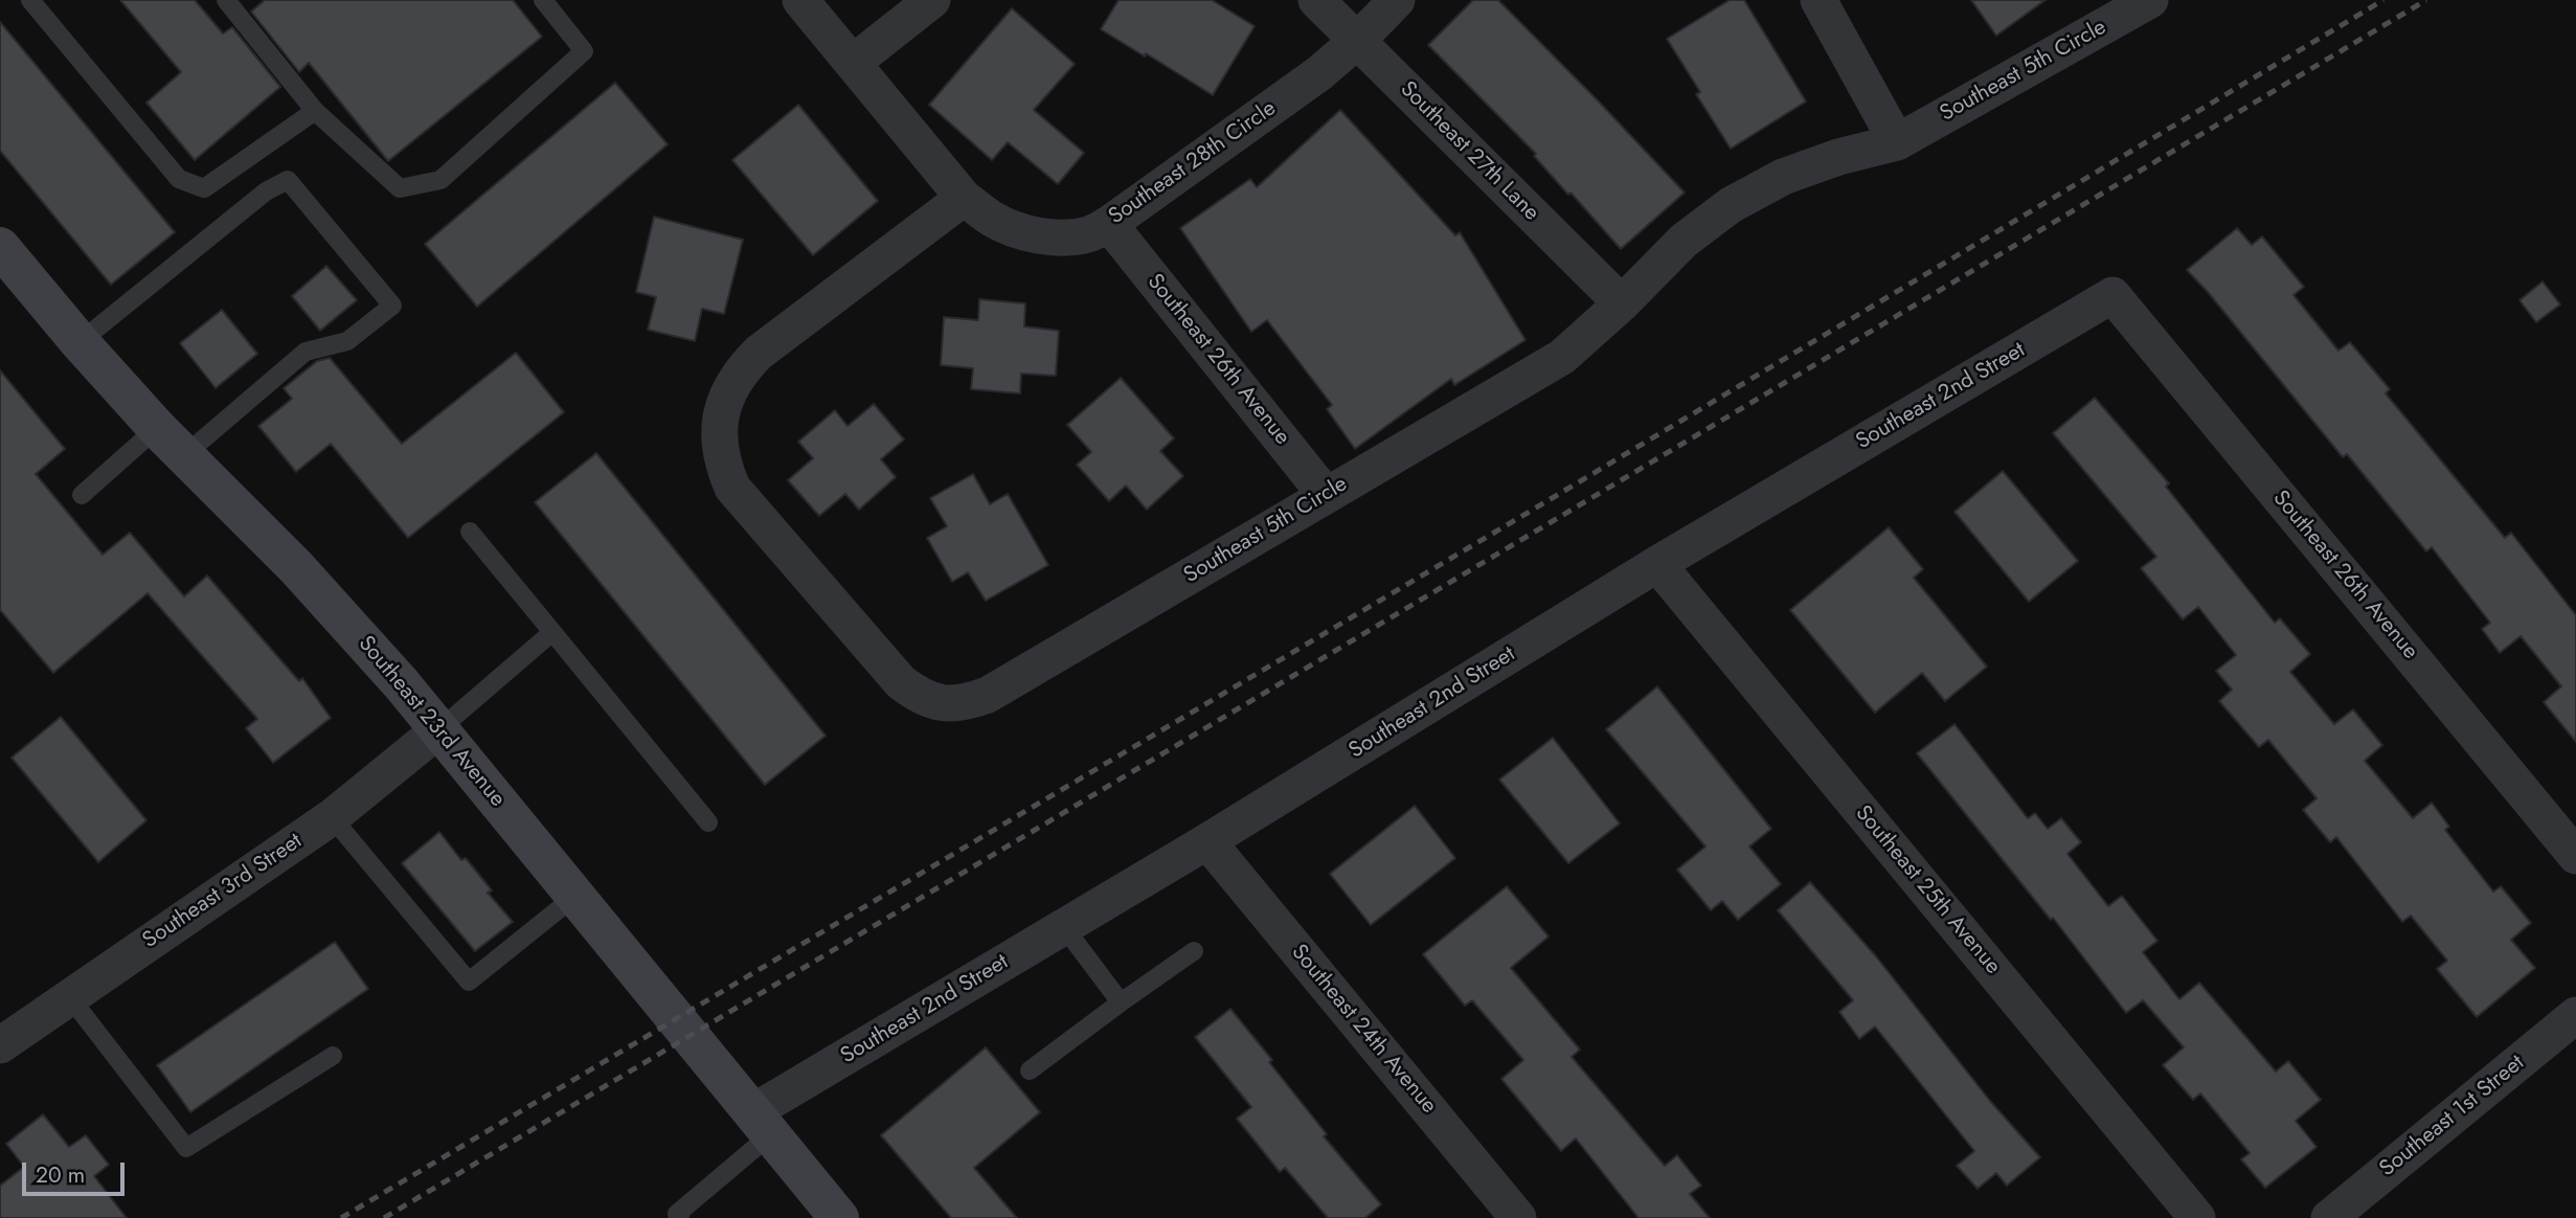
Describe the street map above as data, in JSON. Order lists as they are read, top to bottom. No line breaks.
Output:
{"streets":{"street":["Southeast 5th Circle","Southeast 27th Lane","Southeast 28th Circle","Southeast 26th Avenue","Southeast 2nd Street","Southeast 23rd Avenue","Southeast 25th Avenue","Southeast 3rd Street","Southeast 24th Avenue","Southeast 1st Street"]},"crossings":[["Southeast 5th Circle","Southeast 27th Lane"],["Southeast 5th Circle","Southeast 28th Circle"],["Southeast 5th Circle","Southeast 26th Avenue"],["Southeast 27th Lane","Southeast 28th Circle"],["Southeast 28th Circle","Southeast 26th Avenue"],["Southeast 26th Avenue","Southeast 2nd Street"],["Southeast 2nd Street","Southeast 23rd Avenue"],["Southeast 2nd Street","Southeast 25th Avenue"],["Southeast 2nd Street","Southeast 24th Avenue"],["Southeast 23rd Avenue","Southeast 3rd Street"]],"scale_bar":"20 m"}
